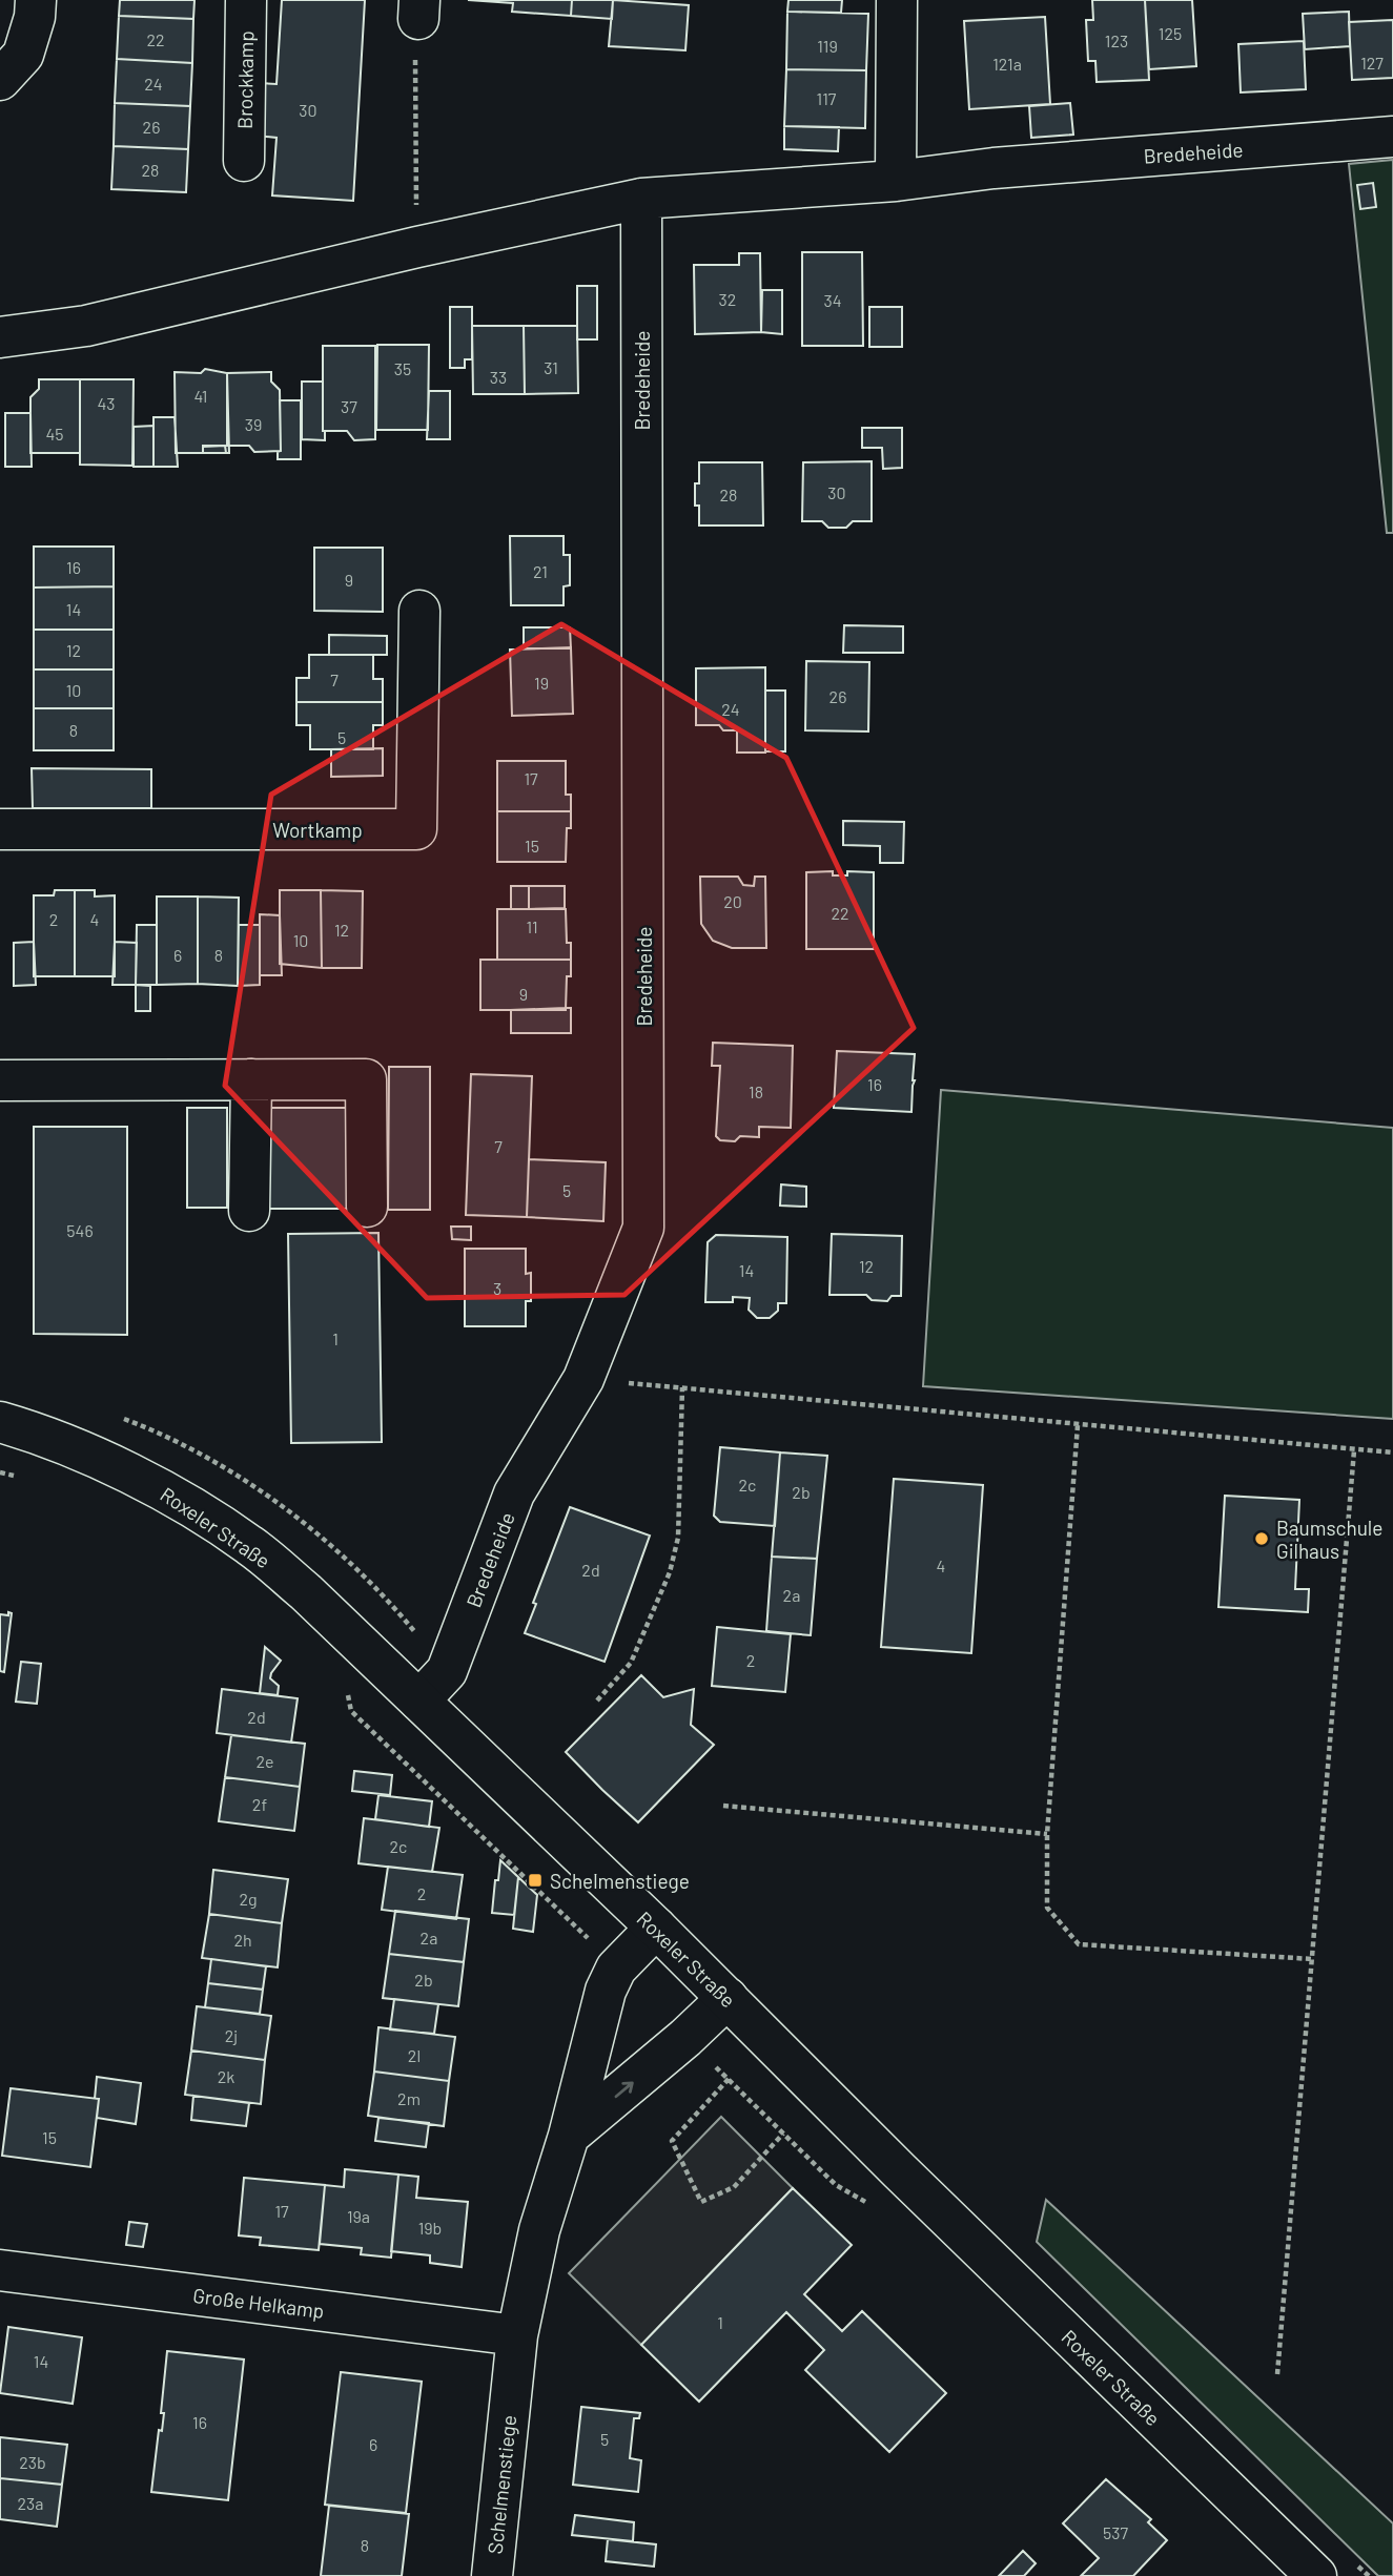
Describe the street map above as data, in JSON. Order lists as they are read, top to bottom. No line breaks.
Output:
{"streets":{"street":["Brockkamp","Bredeheide","Wortkamp","Roxeler Straße","Große Helkamp","Schelmenstiege"]},"crossings":[["Bredeheide","Roxeler Straße"],["Roxeler Straße","Schelmenstiege"],["Große Helkamp","Schelmenstiege"]],"places":{"other":["Baumschule Gilhaus"],"transit":["Schelmenstiege"]},"house_numbers":["125","22","123","119","127","121a","24","117","30","26","28","32","34","31","35","33","41","43","37","39","45","30","28","16","21","9","14","12","7","19","10","26","24","8","5","17","15","20","22","2","4","11","12","10","6","8","9","16","18","7","5","546","12","14","3","1","2c","2b","4","2d","2a","2","2d","2e","2f","2c","2","2g","2a","2h","2b","2j","2l","2k","2m","15","17","19a","19b","1","14","16","5","6","23b","23a","537","8"]}
